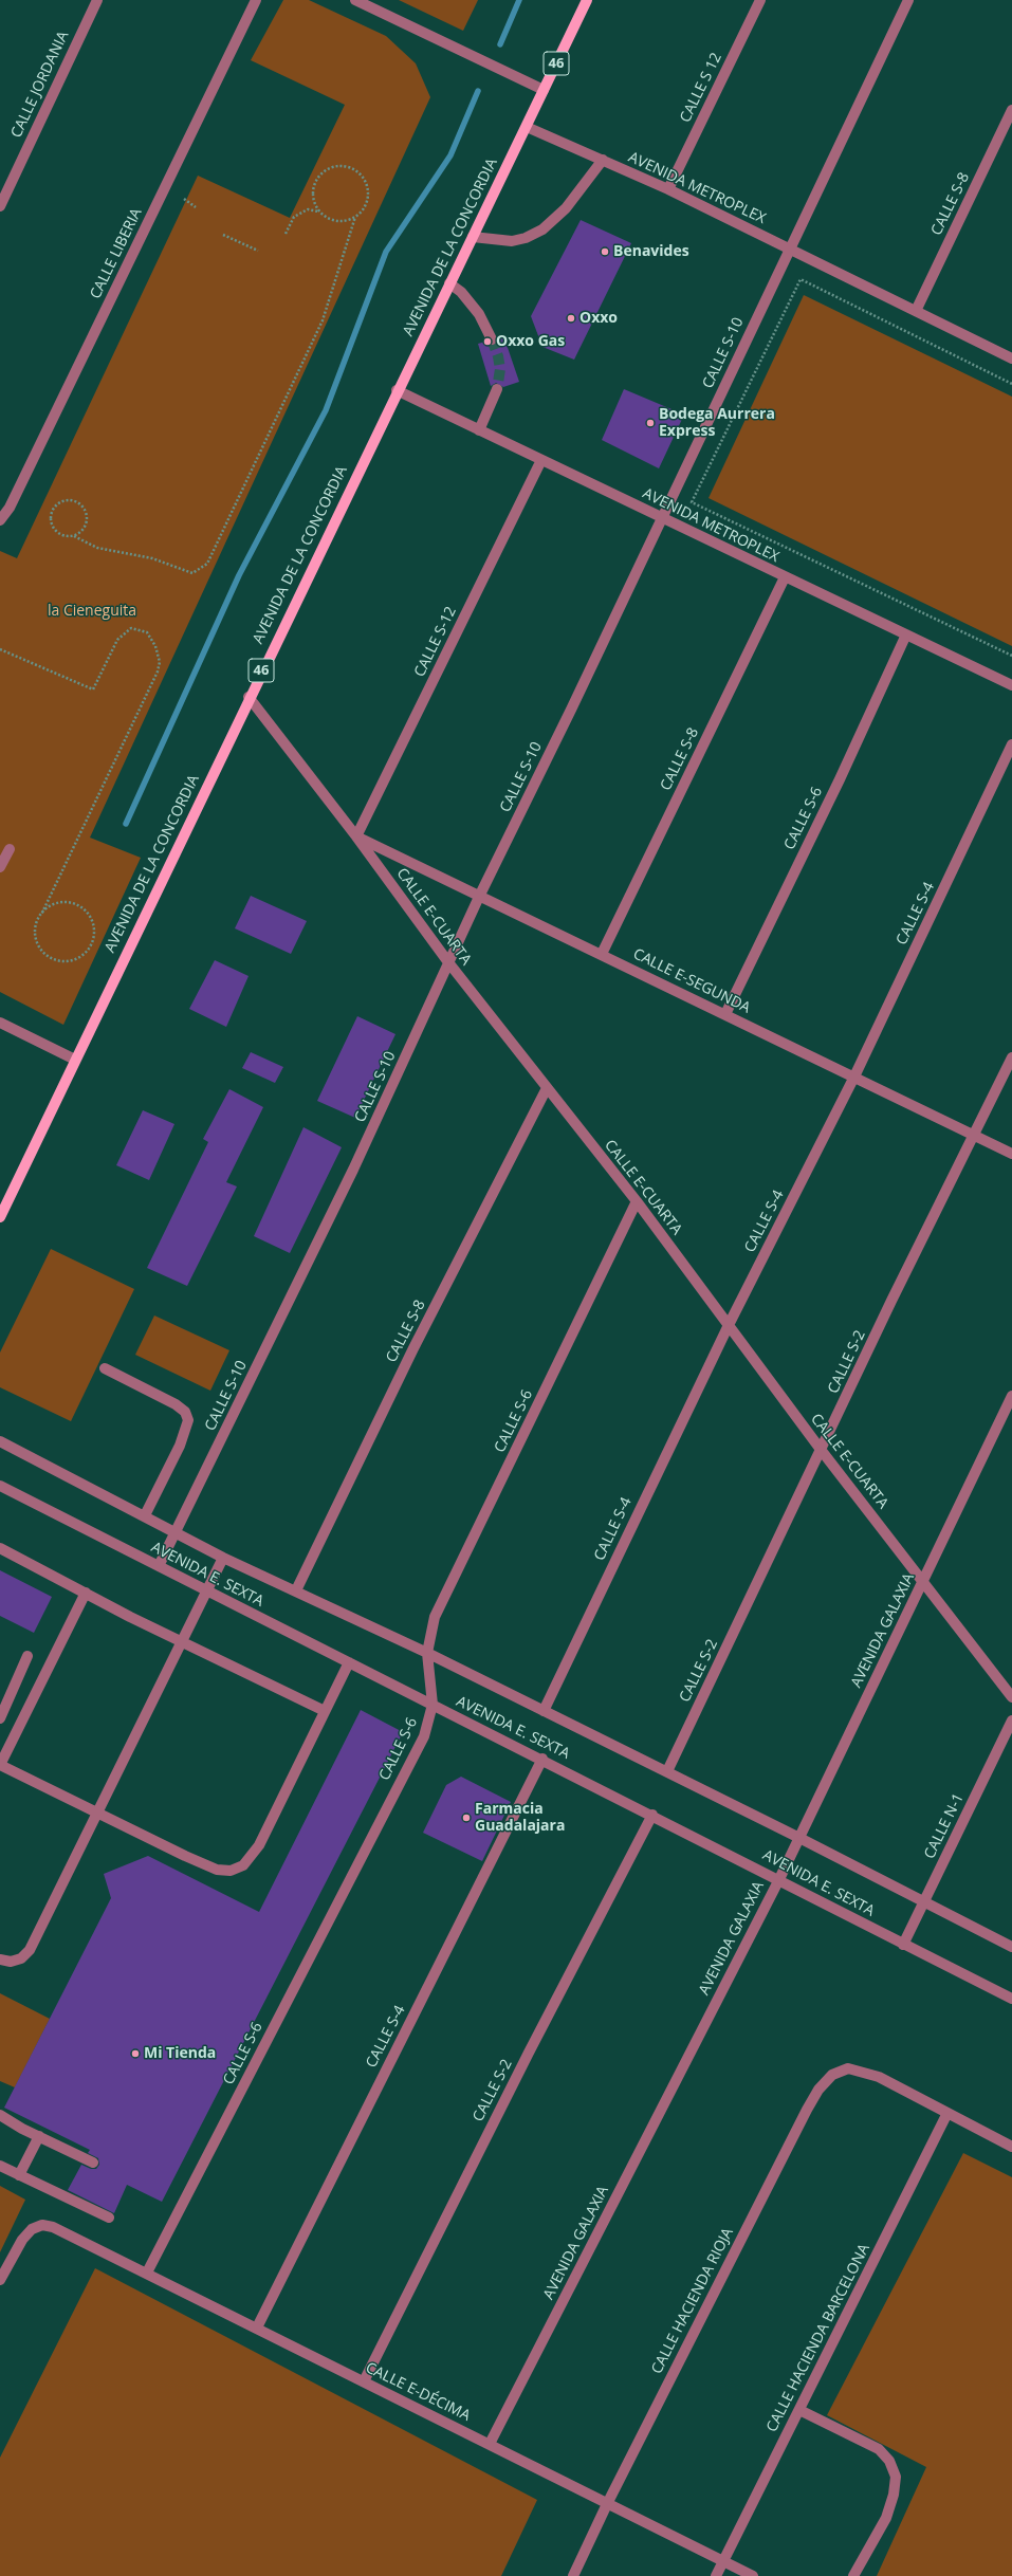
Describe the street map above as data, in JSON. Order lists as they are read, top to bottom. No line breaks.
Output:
{"streets":{"main road":["46","AVENIDA DE LA CONCORDIA"],"street":["CALLE JORDANIA","CALLE S 12","AVENIDA METROPLEX","CALLE S-8","CALLE LIBERIA","CALLE S-10","CALLE S-12","CALLE S-6","CALLE S-4","CALLE E-CUARTA","CALLE E-SEGUNDA","CALLE S-2","AVENIDA E. SEXTA","AVENIDA GALAXIA","CALLE N-1","CALLE HACIENDA RIOJA","CALLE HACIENDA BARCELONA","CALLE E-DÉCIMA"]},"crossings":[["CALLE S 12","AVENIDA METROPLEX"],["AVENIDA METROPLEX","CALLE S-8"],["AVENIDA METROPLEX","AVENIDA DE LA CONCORDIA"],["AVENIDA METROPLEX","CALLE S-10"],["AVENIDA METROPLEX","CALLE S-12"],["AVENIDA METROPLEX","CALLE S-6"],["CALLE S-8","CALLE E-CUARTA"],["CALLE S-8","CALLE E-SEGUNDA"],["CALLE S-8","AVENIDA E. SEXTA"],["AVENIDA DE LA CONCORDIA","CALLE E-CUARTA"],["CALLE S-10","CALLE E-CUARTA"],["CALLE S-10","CALLE E-SEGUNDA"],["CALLE S-10","AVENIDA E. SEXTA"],["CALLE S-12","CALLE E-CUARTA"],["CALLE S-12","CALLE E-SEGUNDA"],["CALLE S-6","CALLE E-CUARTA"],["CALLE S-6","CALLE E-SEGUNDA"],["CALLE S-6","AVENIDA E. SEXTA"],["CALLE S-6","CALLE E-DÉCIMA"],["CALLE S-4","CALLE E-CUARTA"],["CALLE S-4","CALLE E-SEGUNDA"],["CALLE S-4","AVENIDA E. SEXTA"],["CALLE S-4","CALLE E-DÉCIMA"],["CALLE E-CUARTA","CALLE E-SEGUNDA"],["CALLE E-CUARTA","CALLE S-2"],["CALLE E-CUARTA","AVENIDA GALAXIA"],["CALLE E-SEGUNDA","CALLE S-2"],["CALLE S-2","AVENIDA E. SEXTA"],["CALLE S-2","CALLE E-DÉCIMA"],["AVENIDA E. SEXTA","AVENIDA GALAXIA"],["AVENIDA E. SEXTA","CALLE N-1"],["AVENIDA GALAXIA","CALLE E-DÉCIMA"],["CALLE HACIENDA RIOJA","CALLE HACIENDA BARCELONA"],["CALLE HACIENDA RIOJA","CALLE E-DÉCIMA"],["CALLE HACIENDA BARCELONA","CALLE E-DÉCIMA"]],"parks":["la Cieneguita"],"places":["Benavides","Oxxo","Oxxo Gas","Bodega Aurrera Express","Farmacia Guadalajara","Mi Tienda"]}
